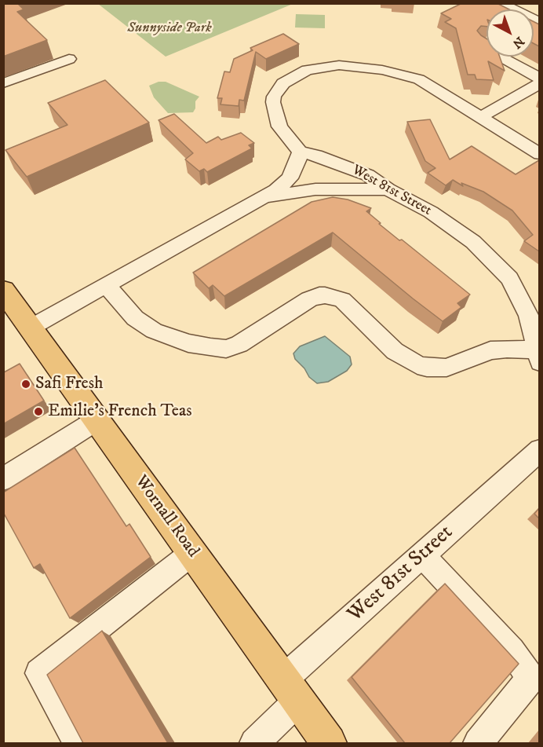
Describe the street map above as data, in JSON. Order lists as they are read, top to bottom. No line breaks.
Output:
{"streets":{"main road":["Wornall Road"],"street":["West 81st Street"]},"crossings":[["West 81st Street","Wornall Road"]],"parks":["Sunnyside Park"],"places":["Safi Fresh","Emilie's French Teas"],"north":"bottom right"}
